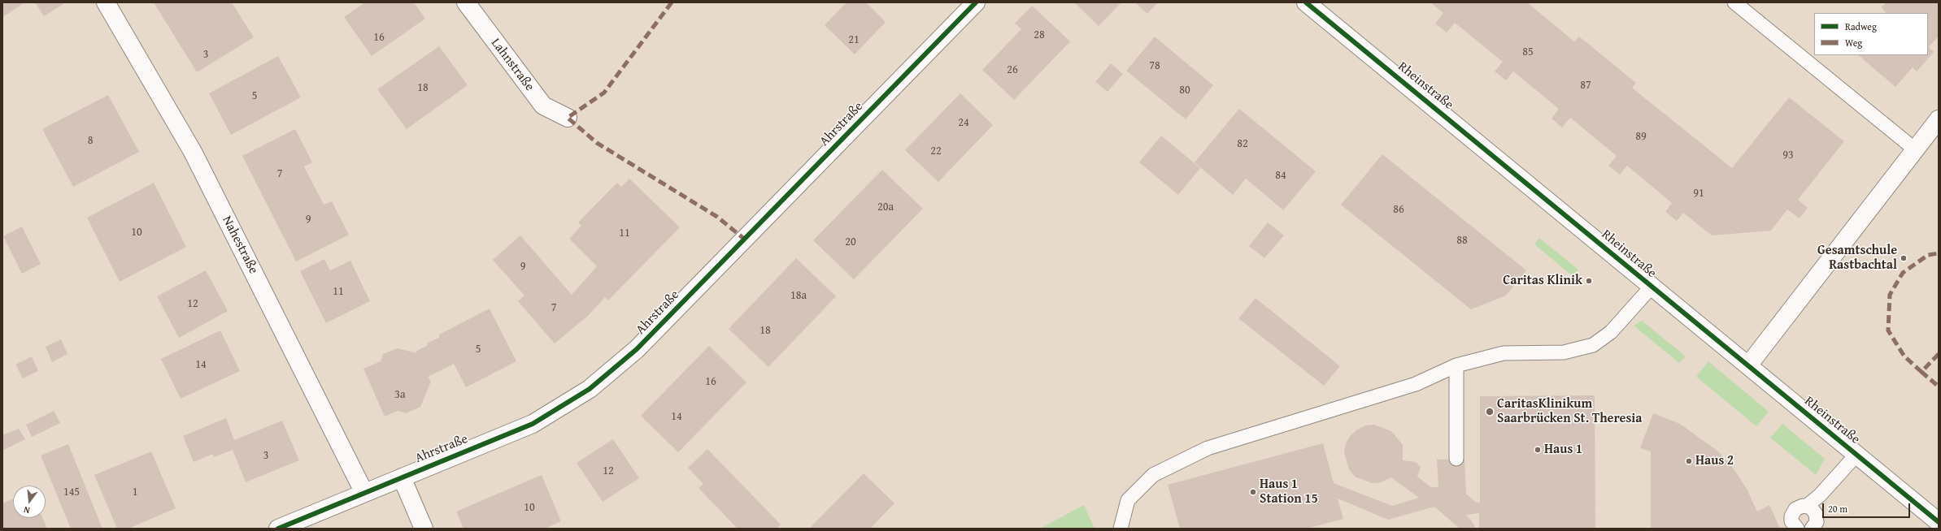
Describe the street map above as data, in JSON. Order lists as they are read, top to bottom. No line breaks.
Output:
{"streets":{"street":["Lahnstraße","Rheinstraße","Ahrstraße","Nahestraße"]},"crossings":[["Ahrstraße","Nahestraße"]],"places":["Gesamtschule Rastbachtal","Caritas Klinik","CaritasKlinikum Saarbrücken St. Theresia","Haus 1","Haus 2","Haus 1 Station 15"],"house_numbers":["28","16","21","85","3","78","26","87","18","80","5","24","89","8","82","22","93","7","84","91","20a","86","9","10","11","88","20","9","11","18a","12","7","18","5","14","16","3a","14","3","12","145","1","10"],"legend":["Radweg","Weg"],"scale_bar":"20 m","north":"bottom"}
